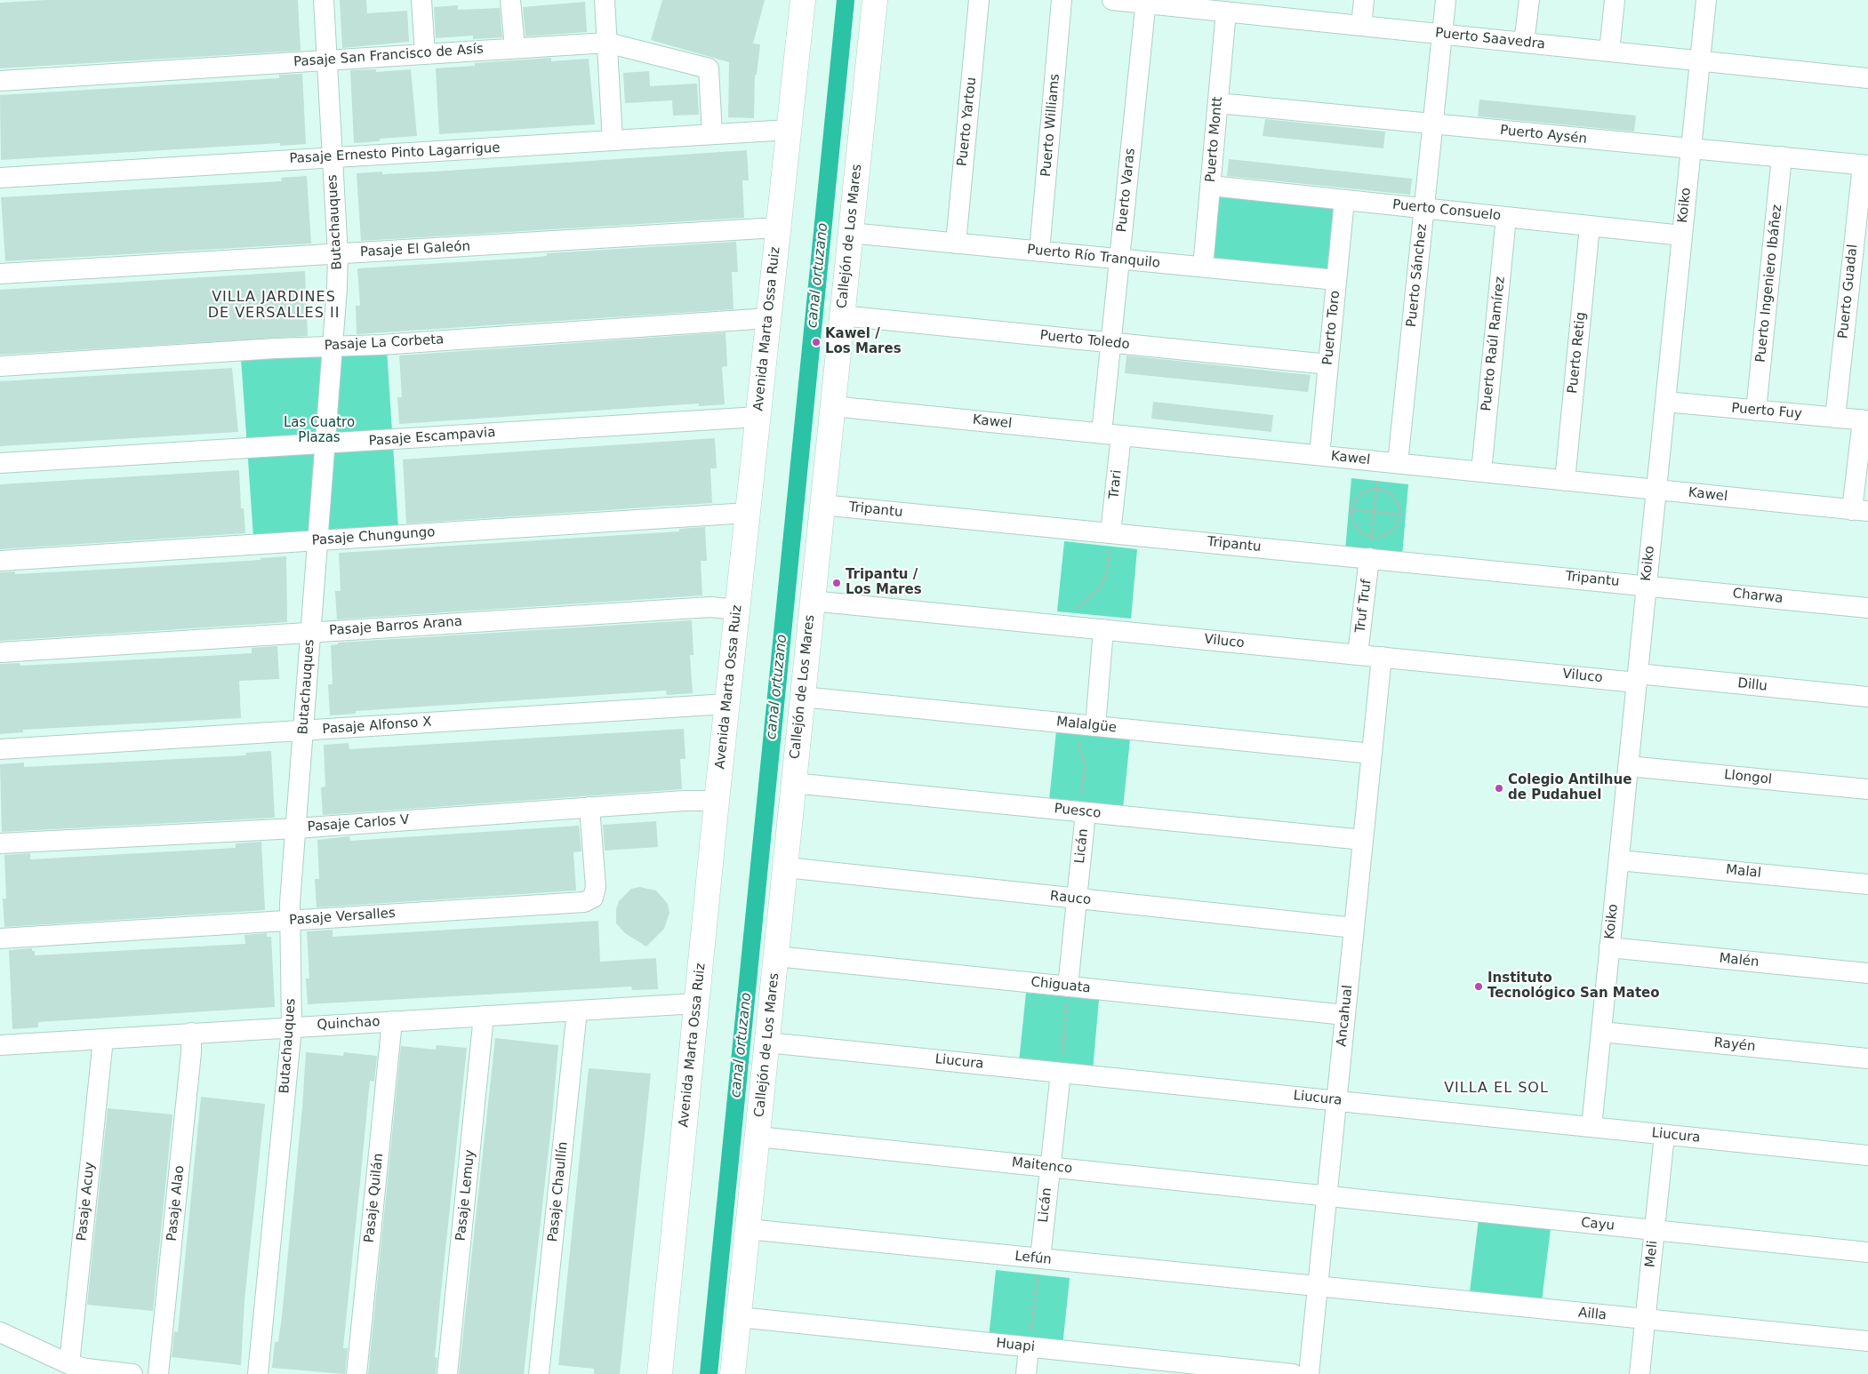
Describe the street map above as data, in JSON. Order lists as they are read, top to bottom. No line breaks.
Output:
{"streets":{"street":["Puerto Saavedra","Pasaje San Francisco de Asís","Puerto Yartou","Puerto Williams","Puerto Aysén","Puerto Montt","Pasaje Ernesto Pinto Lagarrigue","Puerto Varas","Koiko","Puerto Consuelo","Butachauques","Callejón de Los Mares","Pasaje El Galeón","Puerto Río Tranquilo","Puerto Sánchez","Puerto Ingeniero Ibáñez","Puerto Guadal","Puerto Toro","Avenida Marta Ossa Ruiz","Puerto Toledo","Pasaje La Corbeta","Puerto Raúl Ramírez","Puerto Retig","Puerto Fuy","Kawel","Pasaje Escampavia","Trari","Tripantu","Pasaje Chungungo","Charwa","Truf Truf","Pasaje Barros Arana","Viluco","Dillu","Malalgüe","Pasaje Alfonso X","Llongol","Puesco","Pasaje Carlos V","Licán","Malal","Rauco","Pasaje Versalles","Malén","Chiguata","Ancahual","Quinchao","Rayén","Liucura","Maitenco","Pasaje Chaullín","Pasaje Lemuy","Pasaje Quilán","Pasaje Acuy","Pasaje Alao","Cayu","Meli","Lefún","Ailla","Huapi"]},"crossings":[["Puerto Saavedra","Puerto Montt"],["Puerto Saavedra","Puerto Varas"],["Puerto Saavedra","Koiko"],["Puerto Saavedra","Puerto Sánchez"],["Pasaje San Francisco de Asís","Pasaje Ernesto Pinto Lagarrigue"],["Pasaje San Francisco de Asís","Butachauques"],["Puerto Yartou","Puerto Río Tranquilo"],["Puerto Williams","Puerto Río Tranquilo"],["Puerto Aysén","Puerto Montt"],["Puerto Aysén","Koiko"],["Puerto Aysén","Puerto Sánchez"],["Puerto Aysén","Puerto Ingeniero Ibáñez"],["Puerto Aysén","Puerto Guadal"],["Puerto Montt","Puerto Consuelo"],["Puerto Montt","Puerto Río Tranquilo"],["Pasaje Ernesto Pinto Lagarrigue","Butachauques"],["Pasaje Ernesto Pinto Lagarrigue","Avenida Marta Ossa Ruiz"],["Puerto Varas","Puerto Río Tranquilo"],["Puerto Varas","Puerto Toledo"],["Puerto Varas","Kawel"],["Puerto Varas","Trari"],["Koiko","Puerto Consuelo"],["Koiko","Puerto Fuy"],["Koiko","Kawel"],["Koiko","Tripantu"],["Koiko","Charwa"],["Koiko","Viluco"],["Koiko","Dillu"],["Koiko","Llongol"],["Koiko","Malal"],["Koiko","Malén"],["Koiko","Rayén"],["Koiko","Liucura"],["Puerto Consuelo","Puerto Sánchez"],["Puerto Consuelo","Puerto Toro"],["Puerto Consuelo","Puerto Raúl Ramírez"],["Puerto Consuelo","Puerto Retig"],["Butachauques","Pasaje El Galeón"],["Butachauques","Pasaje La Corbeta"],["Butachauques","Pasaje Escampavia"],["Butachauques","Pasaje Chungungo"],["Butachauques","Pasaje Barros Arana"],["Butachauques","Pasaje Alfonso X"],["Butachauques","Pasaje Carlos V"],["Butachauques","Pasaje Versalles"],["Butachauques","Quinchao"],["Callejón de Los Mares","Puerto Río Tranquilo"],["Callejón de Los Mares","Puerto Toledo"],["Callejón de Los Mares","Kawel"],["Callejón de Los Mares","Tripantu"],["Callejón de Los Mares","Viluco"],["Callejón de Los Mares","Malalgüe"],["Callejón de Los Mares","Puesco"],["Callejón de Los Mares","Rauco"],["Callejón de Los Mares","Chiguata"],["Callejón de Los Mares","Liucura"],["Callejón de Los Mares","Maitenco"],["Callejón de Los Mares","Lefún"],["Callejón de Los Mares","Huapi"],["Pasaje El Galeón","Avenida Marta Ossa Ruiz"],["Puerto Río Tranquilo","Puerto Toro"],["Puerto Sánchez","Kawel"],["Puerto Ingeniero Ibáñez","Puerto Fuy"],["Puerto Guadal","Puerto Fuy"],["Puerto Toro","Puerto Toledo"],["Puerto Toro","Kawel"],["Avenida Marta Ossa Ruiz","Pasaje La Corbeta"],["Avenida Marta Ossa Ruiz","Pasaje Escampavia"],["Avenida Marta Ossa Ruiz","Pasaje Chungungo"],["Avenida Marta Ossa Ruiz","Pasaje Barros Arana"],["Avenida Marta Ossa Ruiz","Pasaje Alfonso X"],["Avenida Marta Ossa Ruiz","Pasaje Carlos V"],["Avenida Marta Ossa Ruiz","Quinchao"],["Puerto Raúl Ramírez","Kawel"],["Puerto Retig","Kawel"],["Kawel","Trari"],["Trari","Tripantu"],["Tripantu","Charwa"],["Tripantu","Truf Truf"],["Truf Truf","Viluco"],["Viluco","Dillu"],["Viluco","Ancahual"],["Malalgüe","Ancahual"],["Puesco","Licán"],["Puesco","Ancahual"],["Pasaje Carlos V","Pasaje Versalles"],["Licán","Rauco"],["Licán","Chiguata"],["Licán","Liucura"],["Licán","Maitenco"],["Licán","Lefún"],["Rauco","Ancahual"],["Chiguata","Ancahual"],["Ancahual","Liucura"],["Ancahual","Maitenco"],["Ancahual","Cayu"],["Ancahual","Lefún"],["Ancahual","Ailla"],["Quinchao","Pasaje Chaullín"],["Quinchao","Pasaje Lemuy"],["Quinchao","Pasaje Quilán"],["Quinchao","Pasaje Acuy"],["Quinchao","Pasaje Alao"],["Liucura","Meli"],["Maitenco","Cayu"],["Cayu","Meli"],["Meli","Ailla"],["Lefún","Ailla"]],"districts":["VILLA JARDINES DE VERSALLES II","VILLA EL SOL"],"water":["canal ortuzano"],"parks":["Las Cuatro Plazas"],"places":["Kawel / Los Mares","Tripantu / Los Mares","Colegio Antilhue de Pudahuel","Instituto Tecnológico San Mateo"]}
